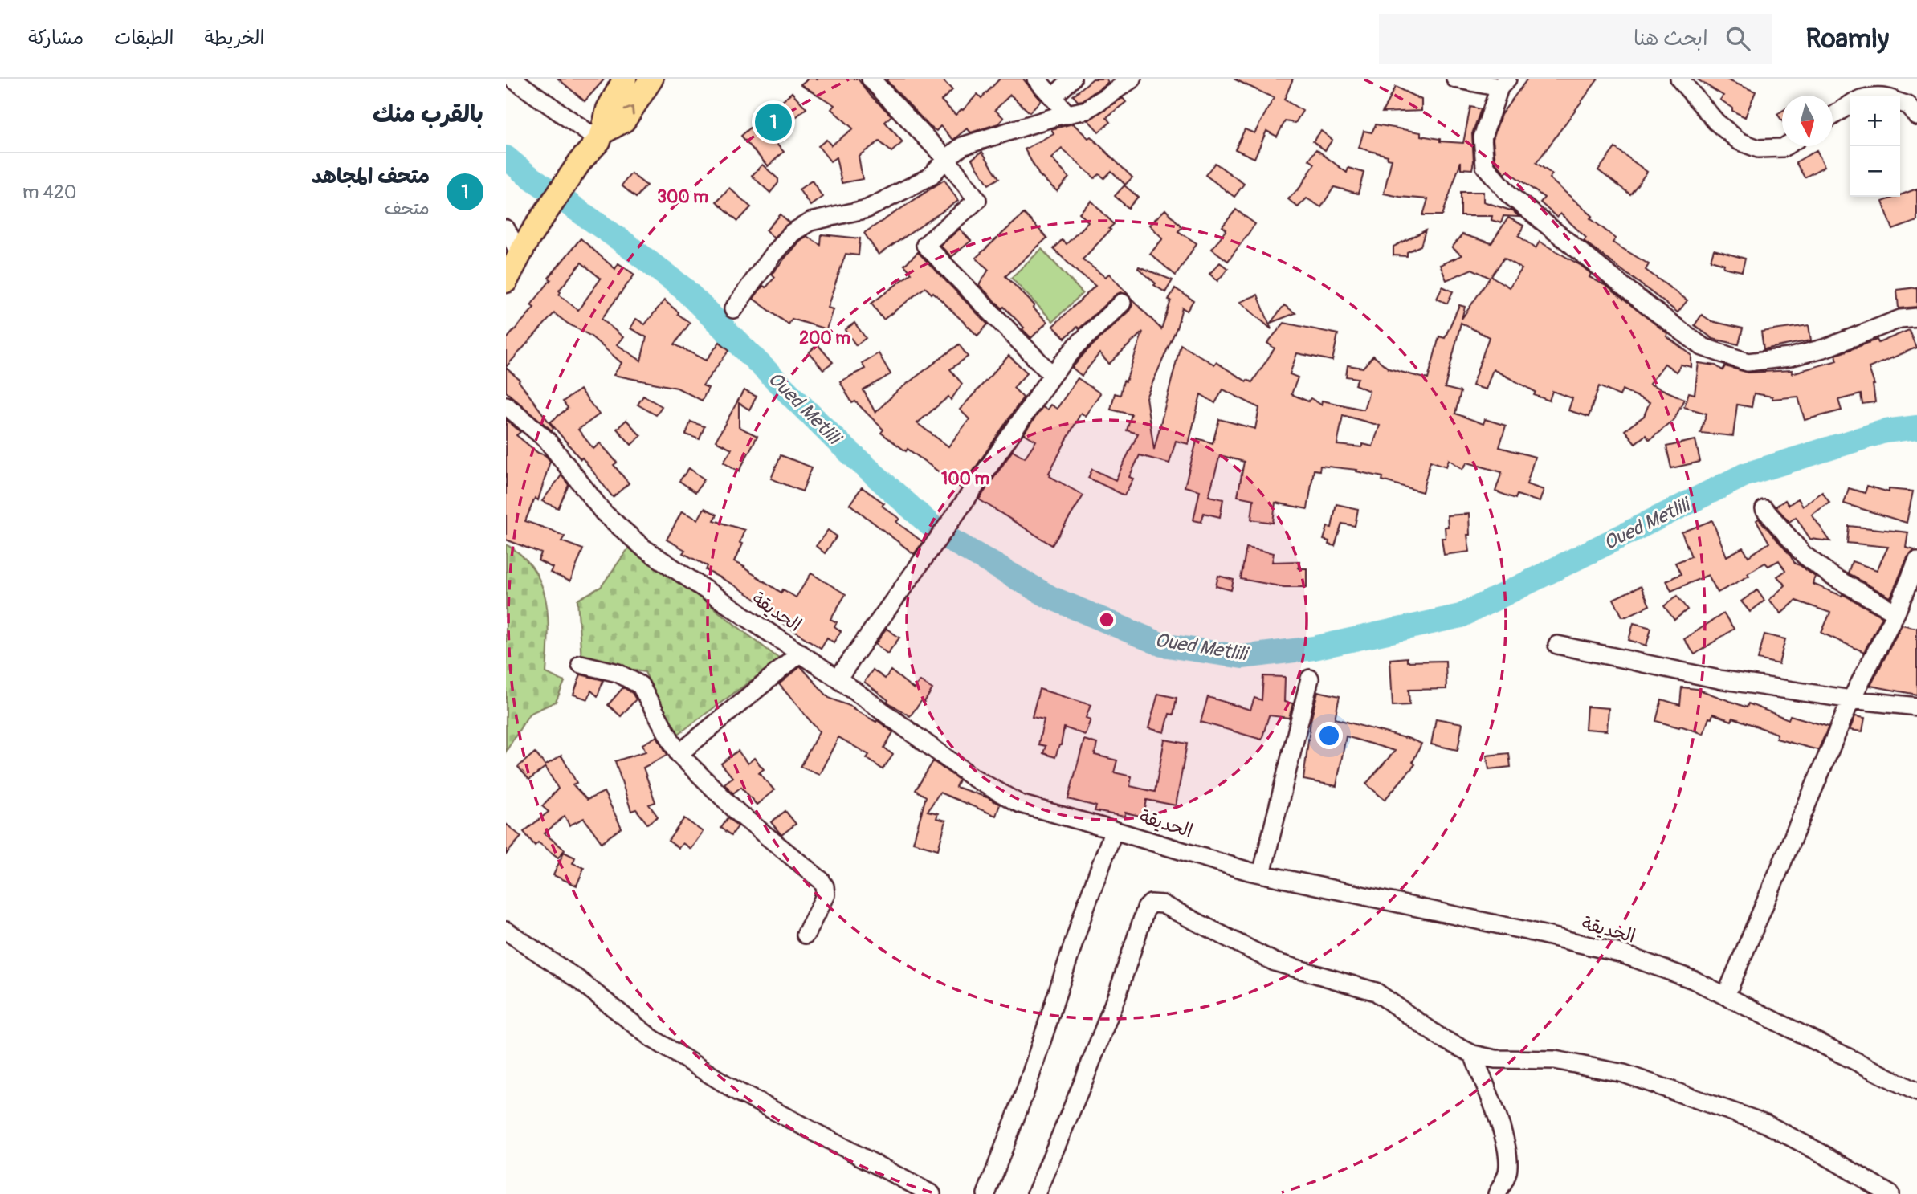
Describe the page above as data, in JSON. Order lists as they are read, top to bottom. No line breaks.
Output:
{"streets":{"street":["الحديقة"]},"water":["Oued Metlili"],"north":"bottom","page":{"header":"Roamly","search":"ابحث هنا","nav":["الخريطة","الطبقات","مشاركة"],"heading":"بالقرب منك","map_buttons":["+","−"],"pins":"1","list":[{"mark":"1","name":"متحف المجاهد","note":"متحف","value":"420 m"}]},"rings":["300 m","200 m","100 m"]}
